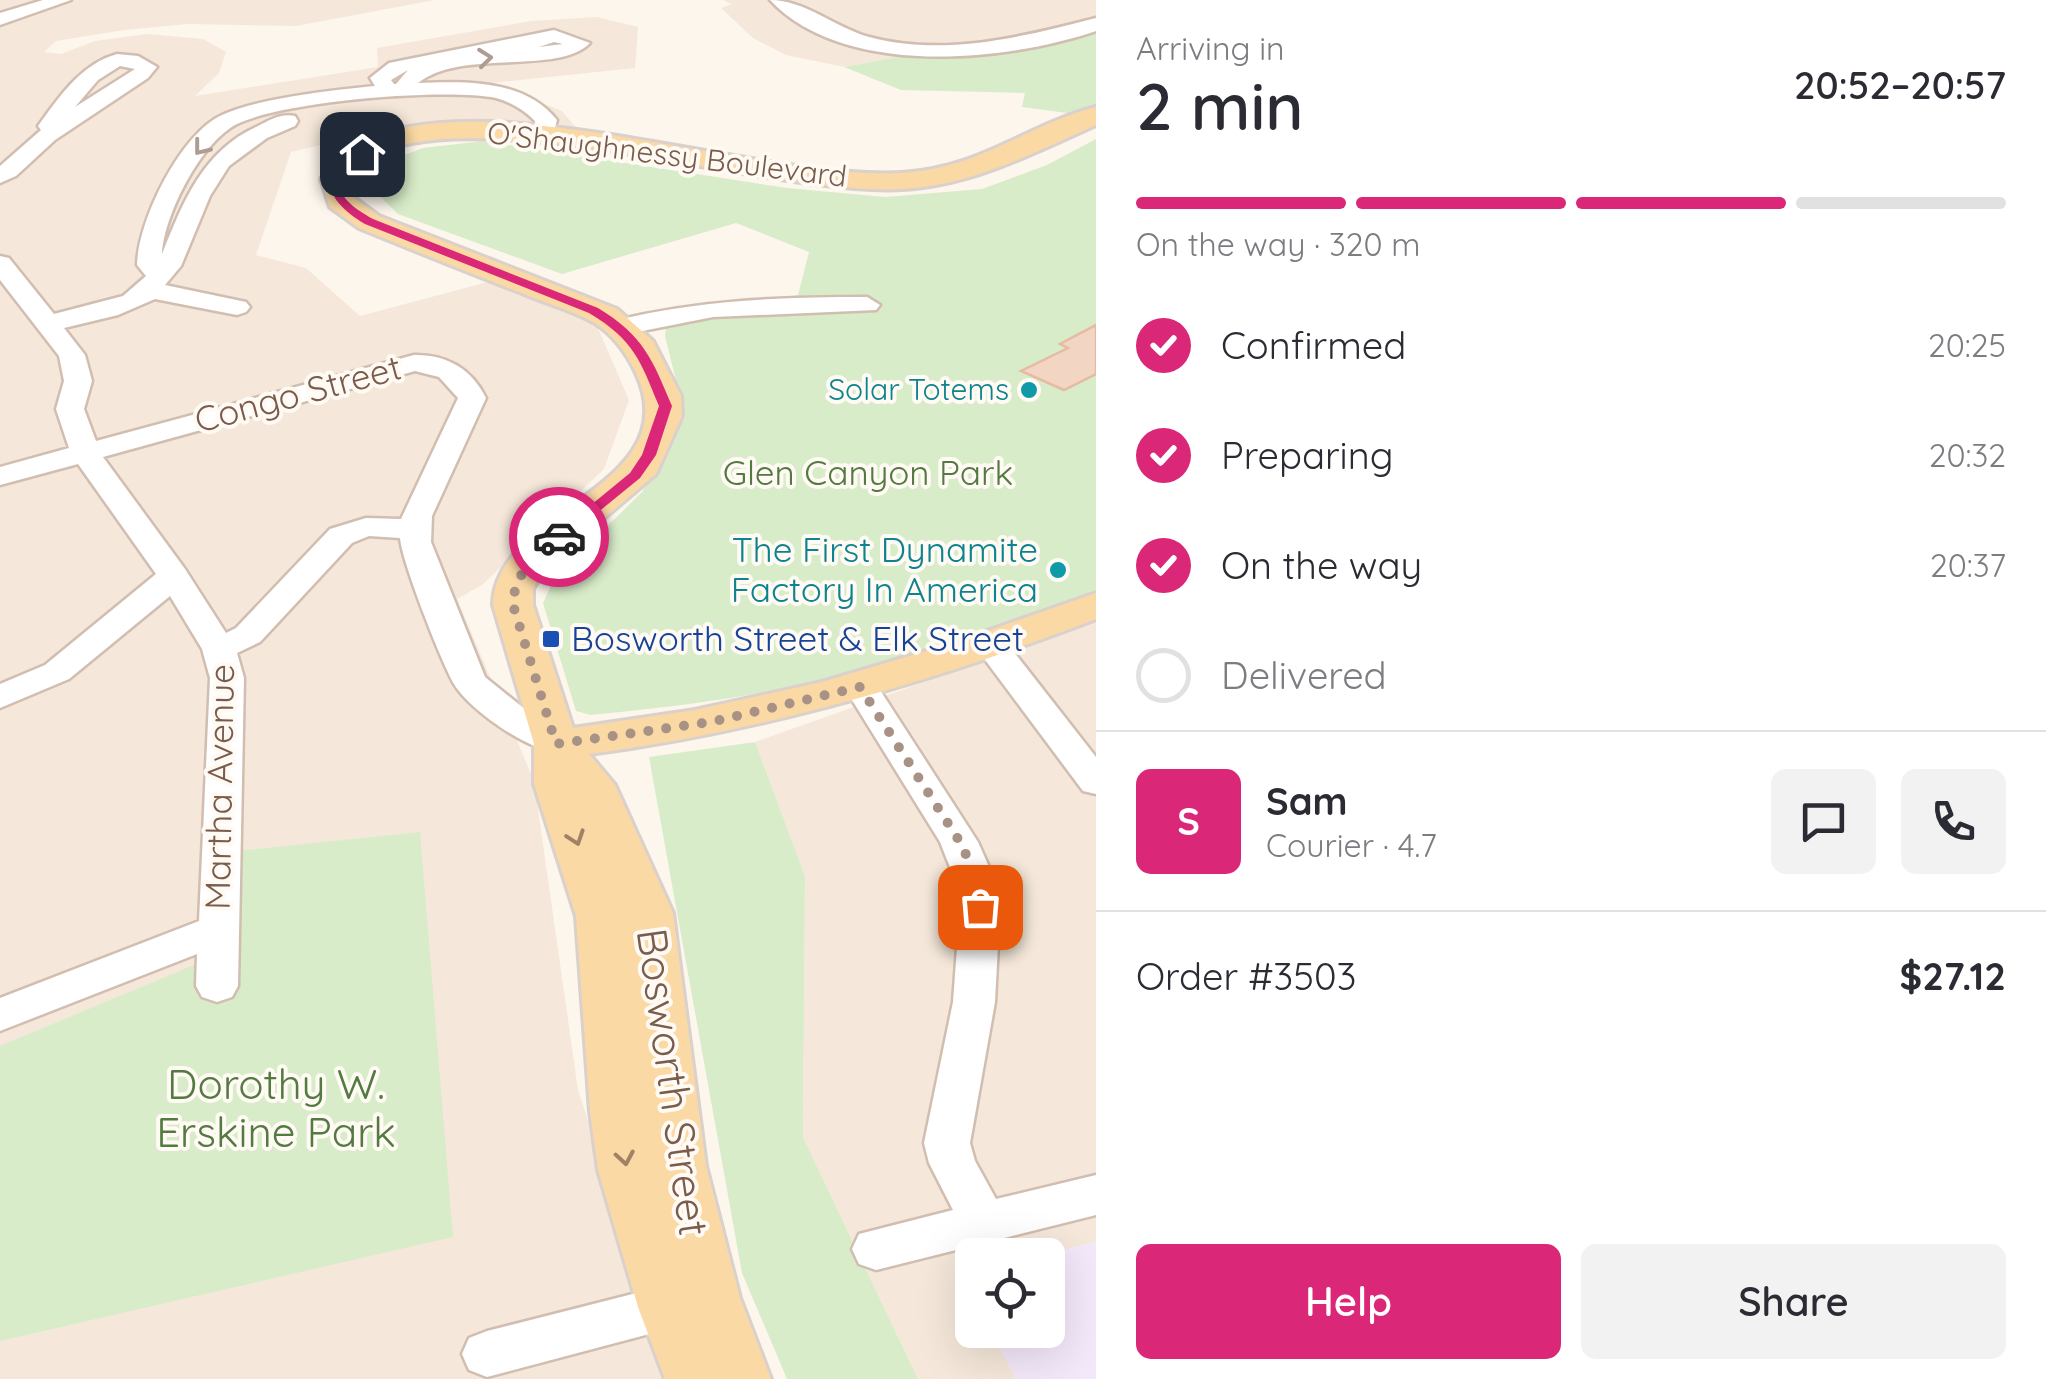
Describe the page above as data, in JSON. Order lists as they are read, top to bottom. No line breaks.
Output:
{"streets":{"main road":["O'Shaughnessy Boulevard","Bosworth Street"],"street":["Congo Street","Martha Avenue"]},"crossings":[["O'Shaughnessy Boulevard","Bosworth Street"],["Congo Street","Martha Avenue"]],"parks":["Glen Canyon Park","Dorothy W. Erskine Park"],"places":{"other":["Solar Totems","The First Dynamite Factory In America"],"transit":["Bosworth Street & Elk Street"]},"page":{"heading":["2 min","Arriving in","20:52–20:57"],"panel":["Sam","Courier · 4.7","Order #3503","$27.12"],"bar":"On the way · 320 m","list":[["Confirmed","20:25"],["Preparing","20:32"],["On the way","20:37"],"Delivered"],"round":"S","buttons":["Help","Share"]}}
